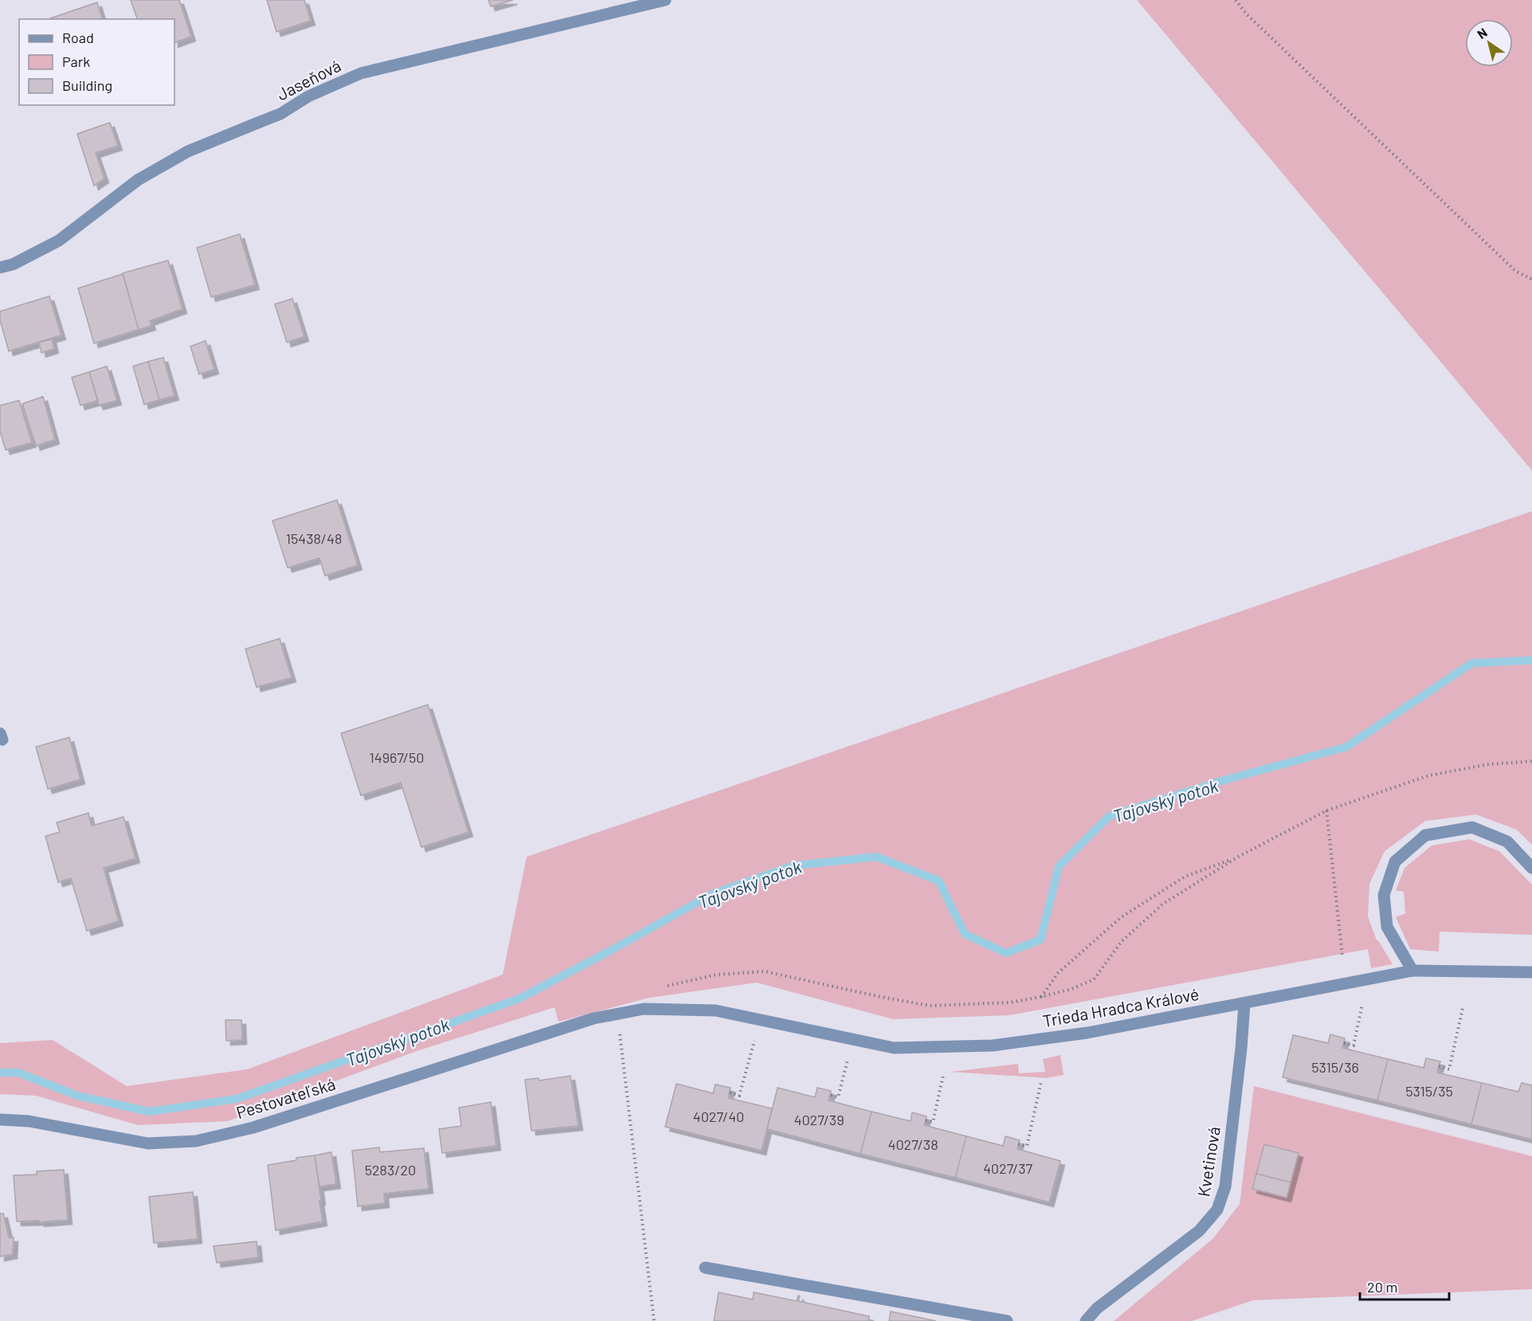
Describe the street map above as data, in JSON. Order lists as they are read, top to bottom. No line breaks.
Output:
{"streets":{"street":["Jaseňová","Trieda Hradca Králové","Pestovateľská","Kvetinová"]},"crossings":[["Trieda Hradca Králové","Pestovateľská"],["Trieda Hradca Králové","Kvetinová"]],"water":["Tajovský potok"],"house_numbers":["15438/48","14967/50","5315/36","5315/35","4027/40","4027/39","4027/38","4027/37","5283/20"],"legend":["Road","Park","Building"],"scale_bar":"20 m","north":"top left"}
